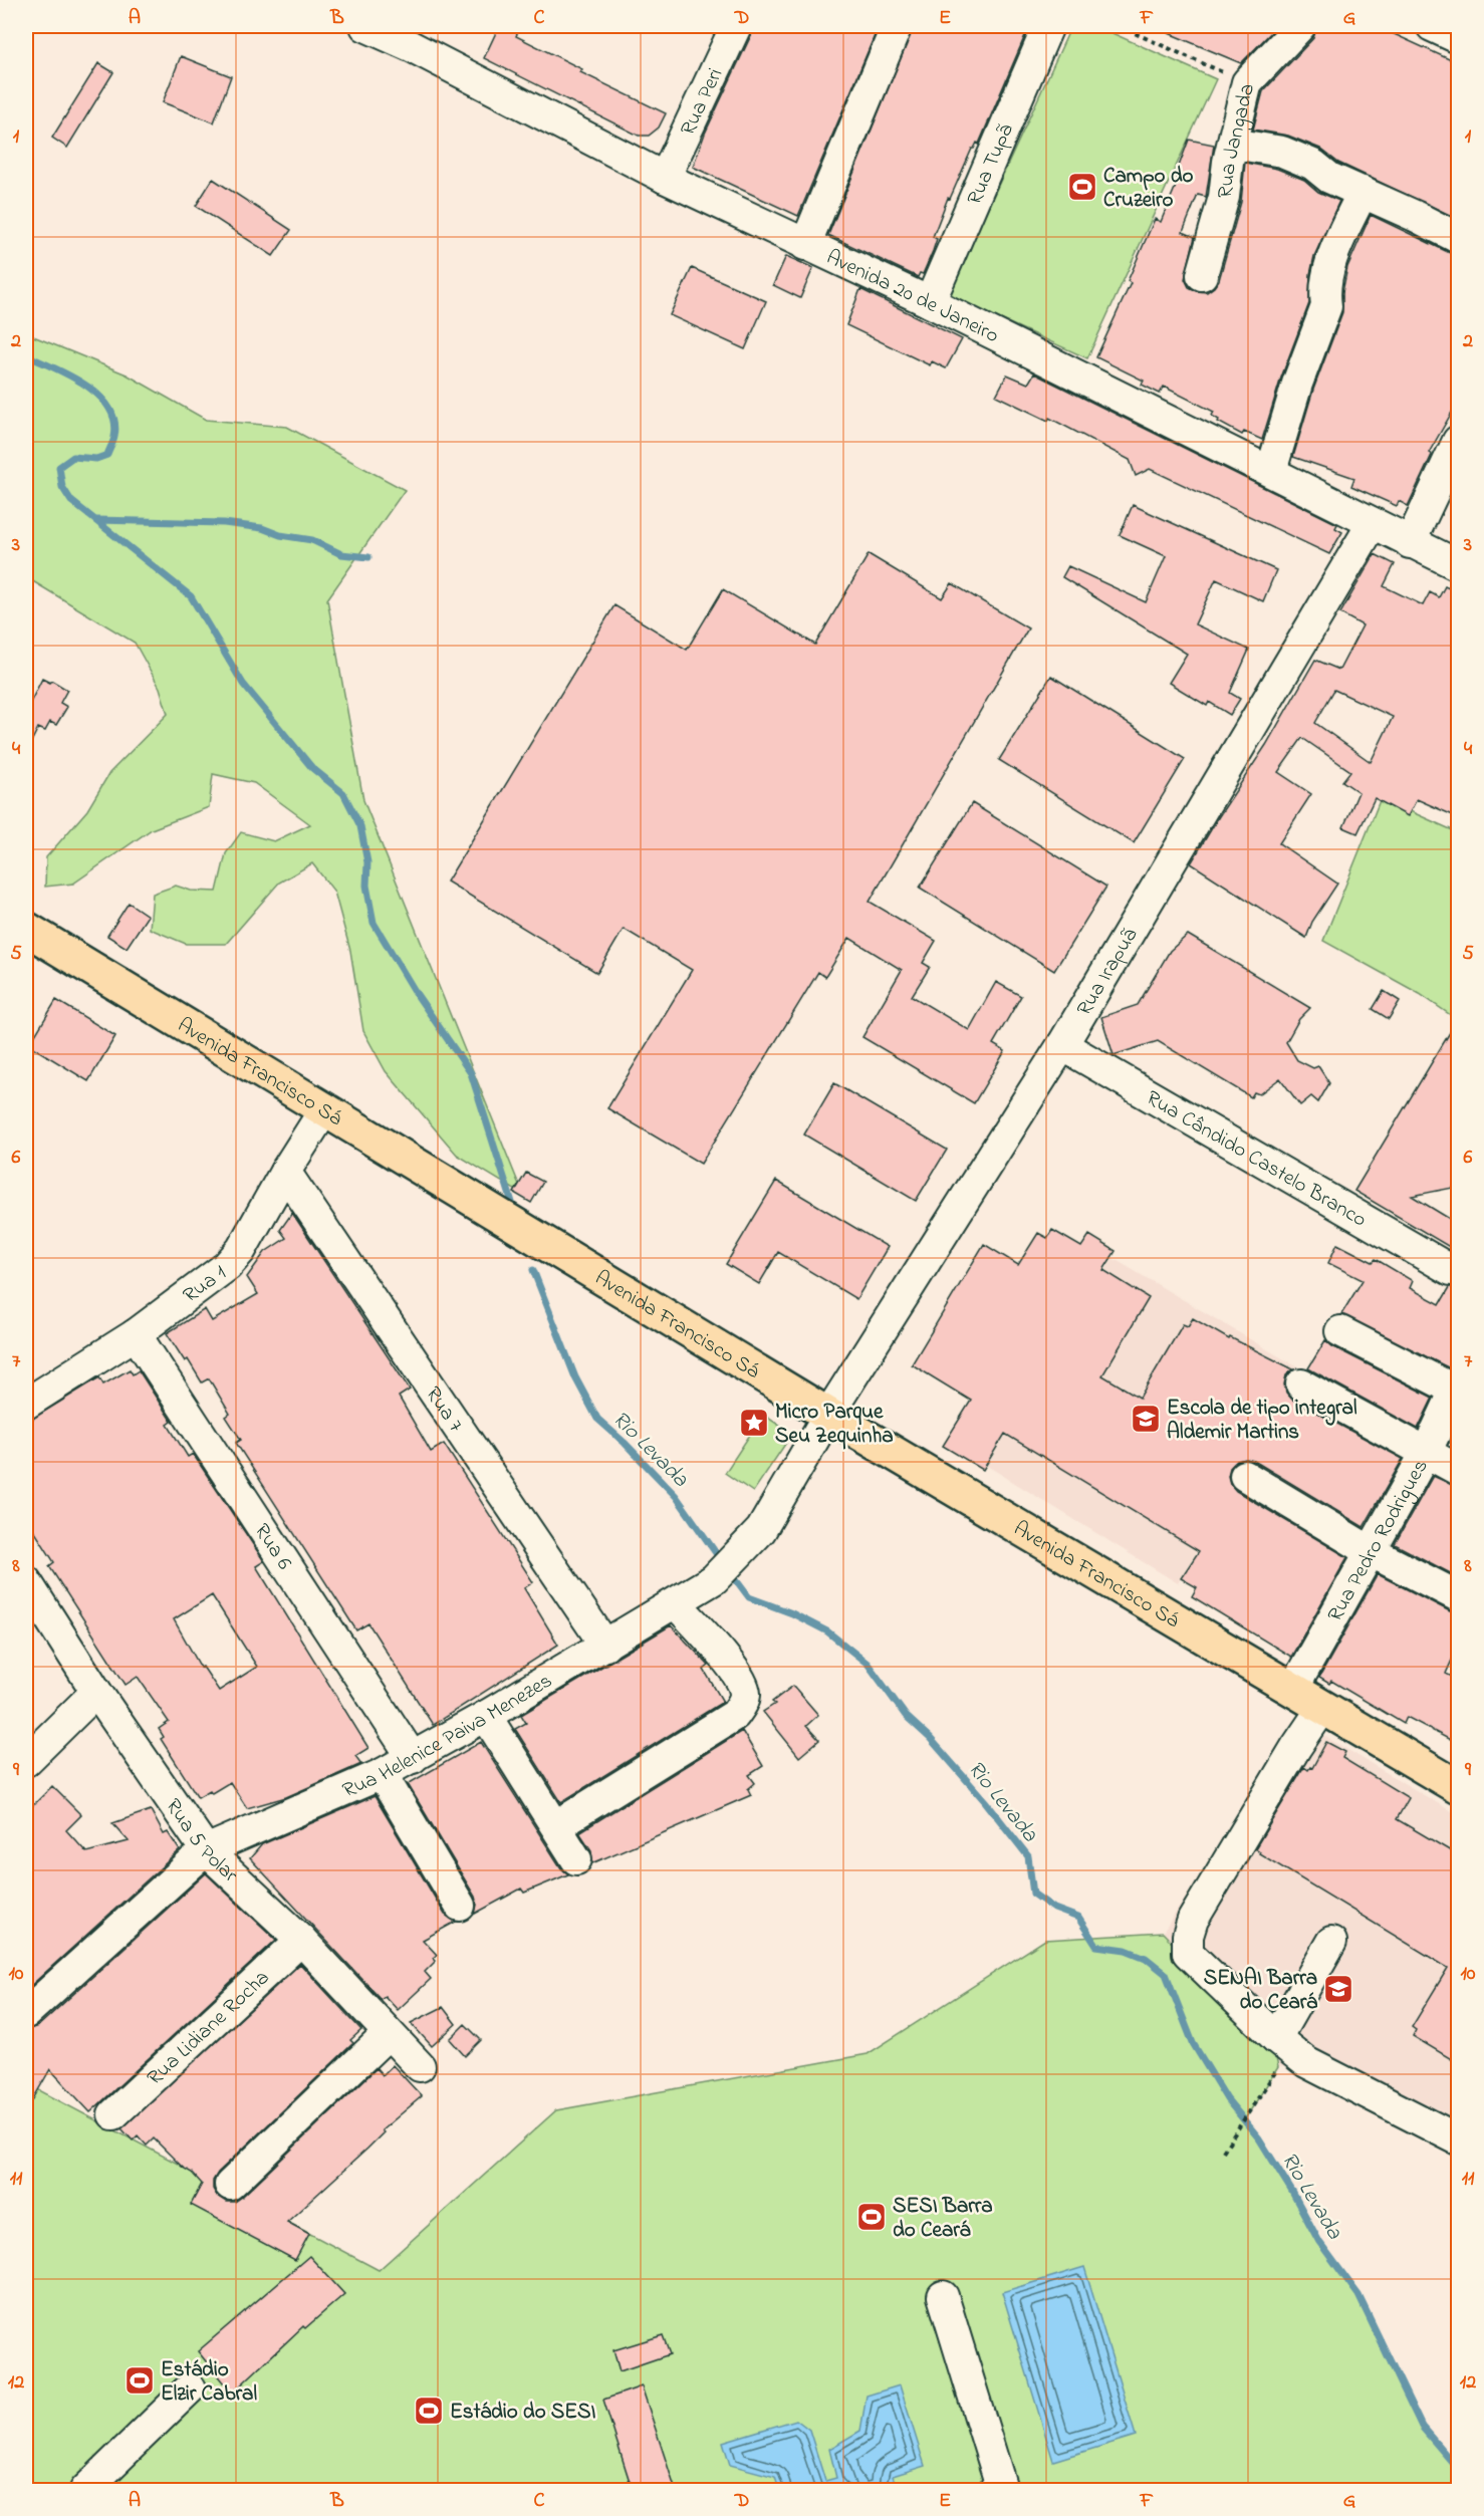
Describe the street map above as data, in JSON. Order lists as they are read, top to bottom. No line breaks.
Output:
{"streets":{"main road":["Avenida Francisco Sá"],"street":["Rua Peri","Rua Jangada","Rua Tupã","Avenida 20 de Janeiro","Rua Irapuã","Rua Cândido Castelo Branco","Rua 1","Rua 7","Rua Pedro Rodrigues","Rua 6","Rua Helenice Paiva Menezes","Rua 5 Polar","Rua Lidiane Rocha"]},"crossings":[["Rua Peri","Avenida 20 de Janeiro"],["Rua Tupã","Avenida 20 de Janeiro"],["Avenida 20 de Janeiro","Rua Irapuã"],["Rua Irapuã","Avenida Francisco Sá"],["Rua Irapuã","Rua Cândido Castelo Branco"],["Rua Irapuã","Rua Helenice Paiva Menezes"],["Avenida Francisco Sá","Rua 1"],["Avenida Francisco Sá","Rua Pedro Rodrigues"],["Avenida Francisco Sá","Rua Helenice Paiva Menezes"],["Rua 1","Rua 7"],["Rua 1","Rua 6"],["Rua 7","Rua Helenice Paiva Menezes"],["Rua 6","Rua Helenice Paiva Menezes"],["Rua Helenice Paiva Menezes","Rua 5 Polar"],["Rua 5 Polar","Rua Lidiane Rocha"]],"water":["Rio Levada"],"places":{"sports":["Campo do Cruzeiro","SESI Barra do Ceará","Estádio Elzir Cabral","Estádio do SESI"],"school or university":["Escola de tipo integral Aldemir Martins","SENAI Barra do Ceará"],"place":["Micro Parque Seu Zequinha"]},"grid":{"columns":["A","B","C","D","E","F","G"],"rows":["1","2","3","4","5","6","7","8","9","10","11","12"]}}
